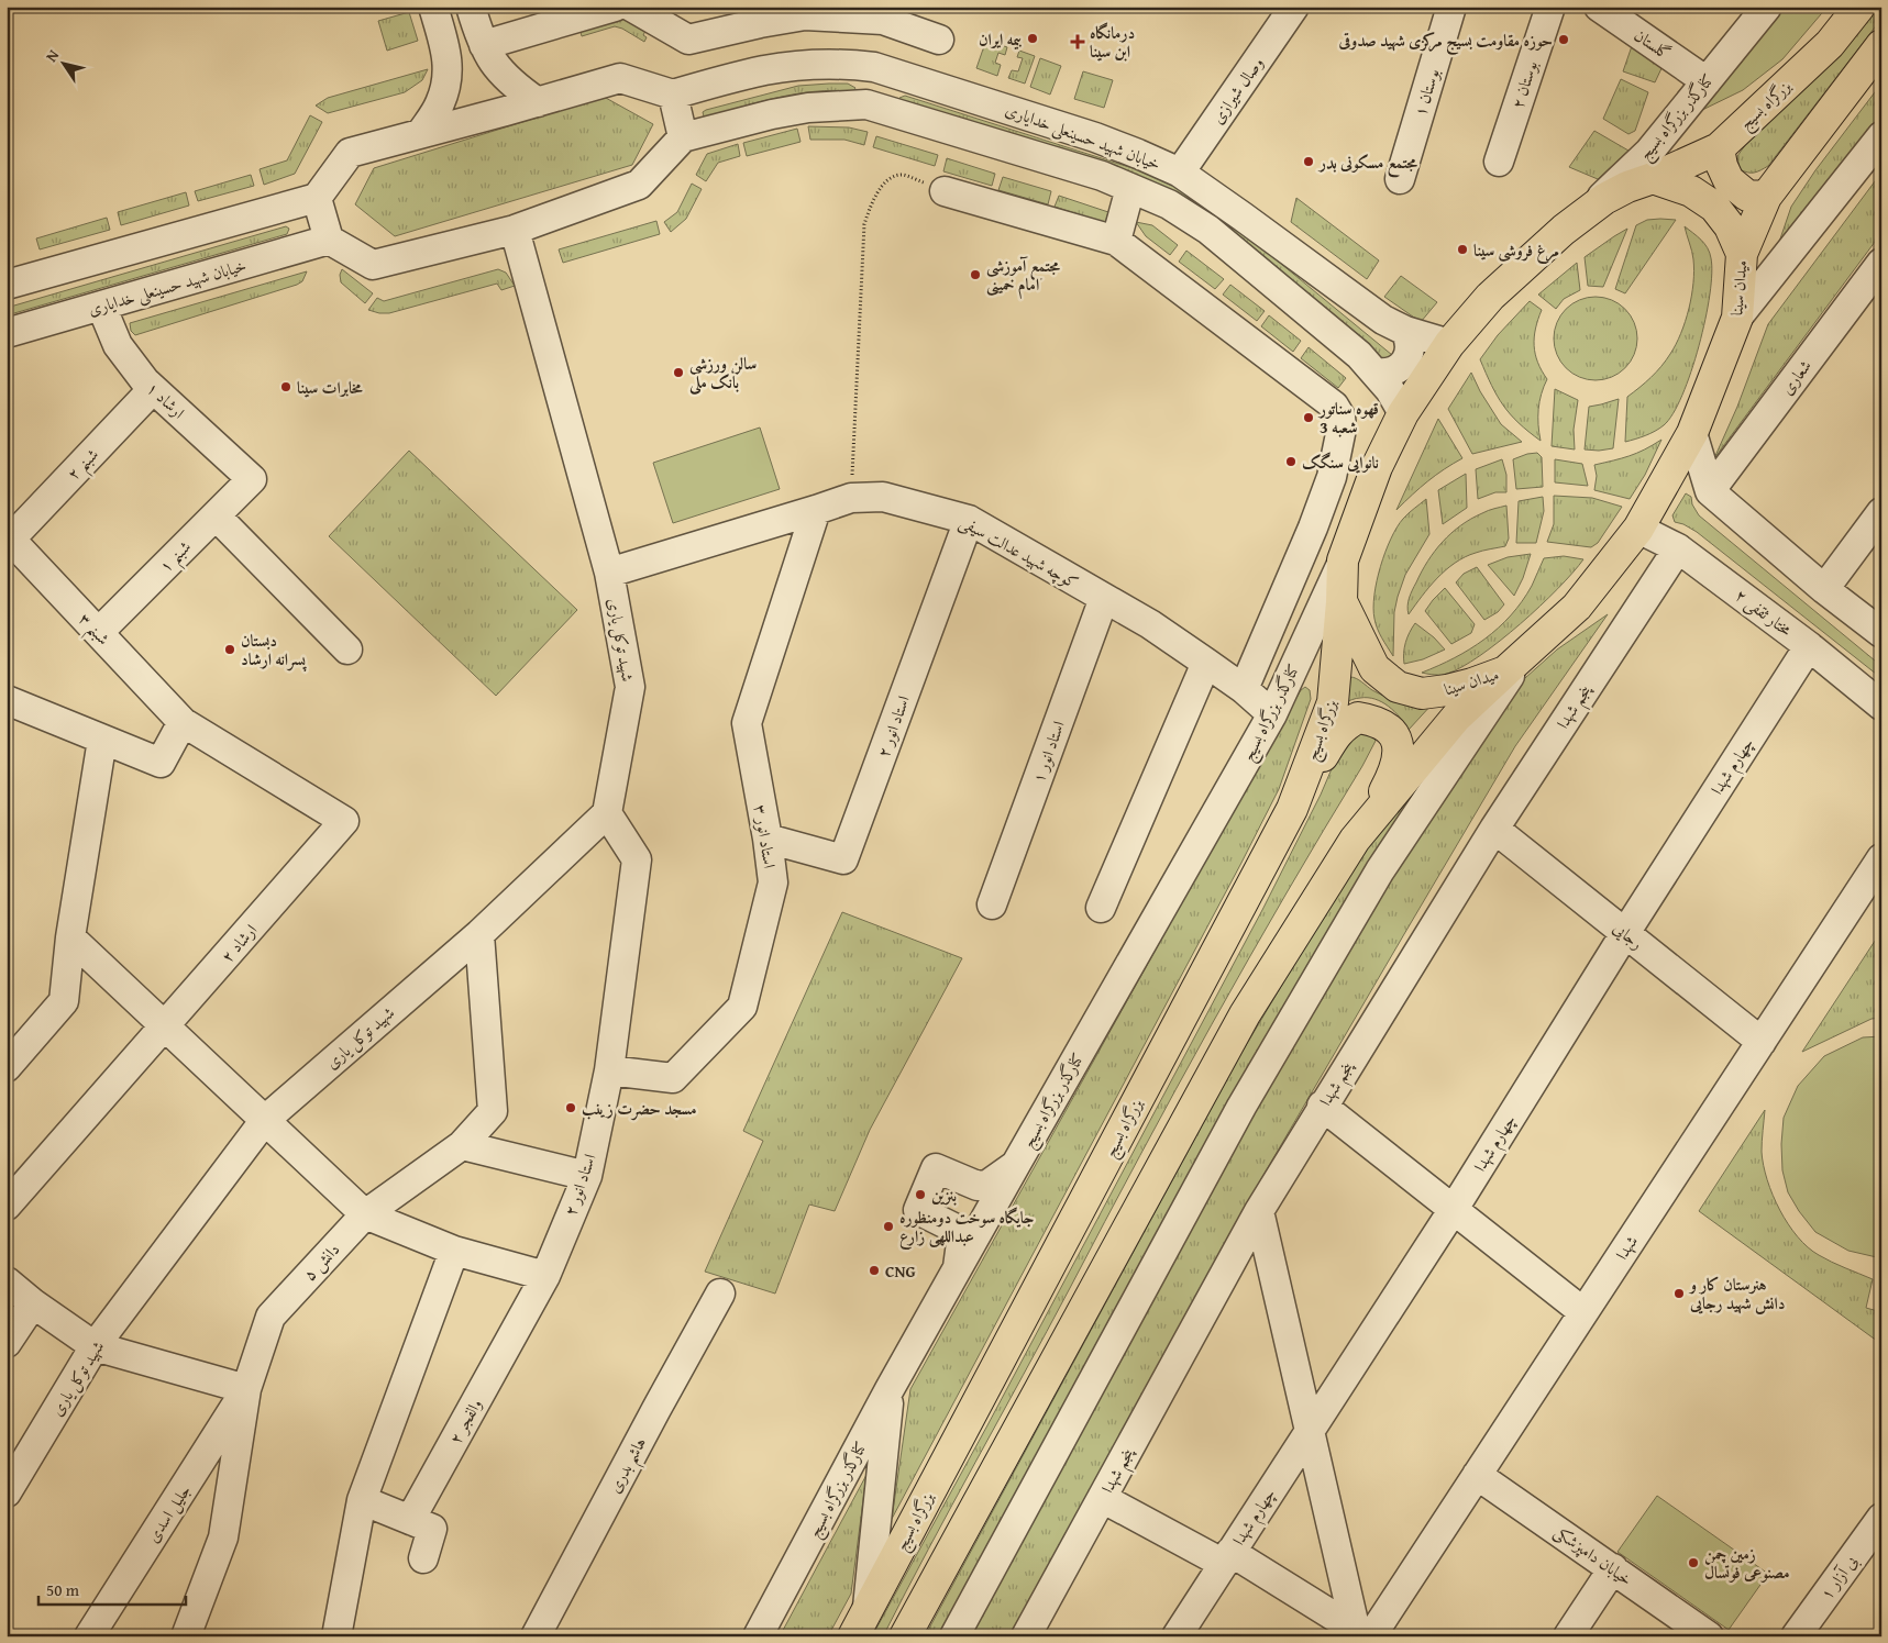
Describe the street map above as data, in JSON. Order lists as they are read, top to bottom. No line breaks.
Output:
{"streets":{"highway":["بزرگراه بسیج","میدان سینا"],"street":["گلستان","بوستان ۲","وصال شیرازی","بوستان ۱","کنارگذر بزرگراه بسیج","خیابان شهید حسینعلی خدایاری","شعاری","ارشاد ۱","شبنم ۲","کوچه شهید عدالت سیفی","شبنم ۱","مختار ثقفی ۲","شبنم ۳","شهید توکل یاری","پنجم شهدا","استاد انور ۲","استاد انور ۱","چهارم شهدا","استاد انور ۳","رجایی","ارشاد ۲","شهدا","دانش ۵","والفجر ۲","هاشم بدری","جلیل اسدی","خیابان دامپزشکی","بی آزار ۱"]},"crossings":[["گلستان","کنارگذر بزرگراه بسیج"],["وصال شیرازی","خیابان شهید حسینعلی خدایاری"],["بزرگراه بسیج","میدان سینا"],["کنارگذر بزرگراه بسیج","میدان سینا"],["کنارگذر بزرگراه بسیج","کوچه شهید عدالت سیفی"],["خیابان شهید حسینعلی خدایاری","میدان سینا"],["خیابان شهید حسینعلی خدایاری","ارشاد ۱"],["میدان سینا","مختار ثقفی ۲"],["ارشاد ۱","شبنم ۲"],["ارشاد ۱","شبنم ۱"],["شبنم ۲","شبنم ۳"],["کوچه شهید عدالت سیفی","شهید توکل یاری"],["کوچه شهید عدالت سیفی","استاد انور ۲"],["کوچه شهید عدالت سیفی","استاد انور ۱"],["کوچه شهید عدالت سیفی","استاد انور ۳"],["شبنم ۱","شبنم ۳"],["مختار ثقفی ۲","پنجم شهدا"],["مختار ثقفی ۲","چهارم شهدا"],["شبنم ۳","ارشاد ۲"],["شهید توکل یاری","استاد انور ۲"],["شهید توکل یاری","دانش ۵"],["پنجم شهدا","رجایی"],["استاد انور ۲","استاد انور ۳"],["استاد انور ۲","والفجر ۲"],["چهارم شهدا","رجایی"],["رجایی","شهدا"],["شهدا","خیابان دامپزشکی"],["دانش ۵","جلیل اسدی"]],"places":{"other":["بیمه ایران","حوزه مقاومت بسیج مرکزی شهید صدوقی","مجتمع مسکونی بدر","مرغ فروشی سینا","مجتمع آموزشی امام خمینی","سالن ورزشی بانک ملی","مخابرات سینا","قهوه سناتور شعبه 3","نانوایی سنگک","دبستان پسرانه ارشاد","مسجد حضرت زینب","بنزین","جایگاه سوخت دومنظوره عبداللهی زارع","CNG","هنرستان کار و دانش شهید رجایی","زمین چمن مصنوعی فوتسال"],"health":["درمانگاه ابن سینا"]},"scale_bar":"50 m","north":"top left"}
